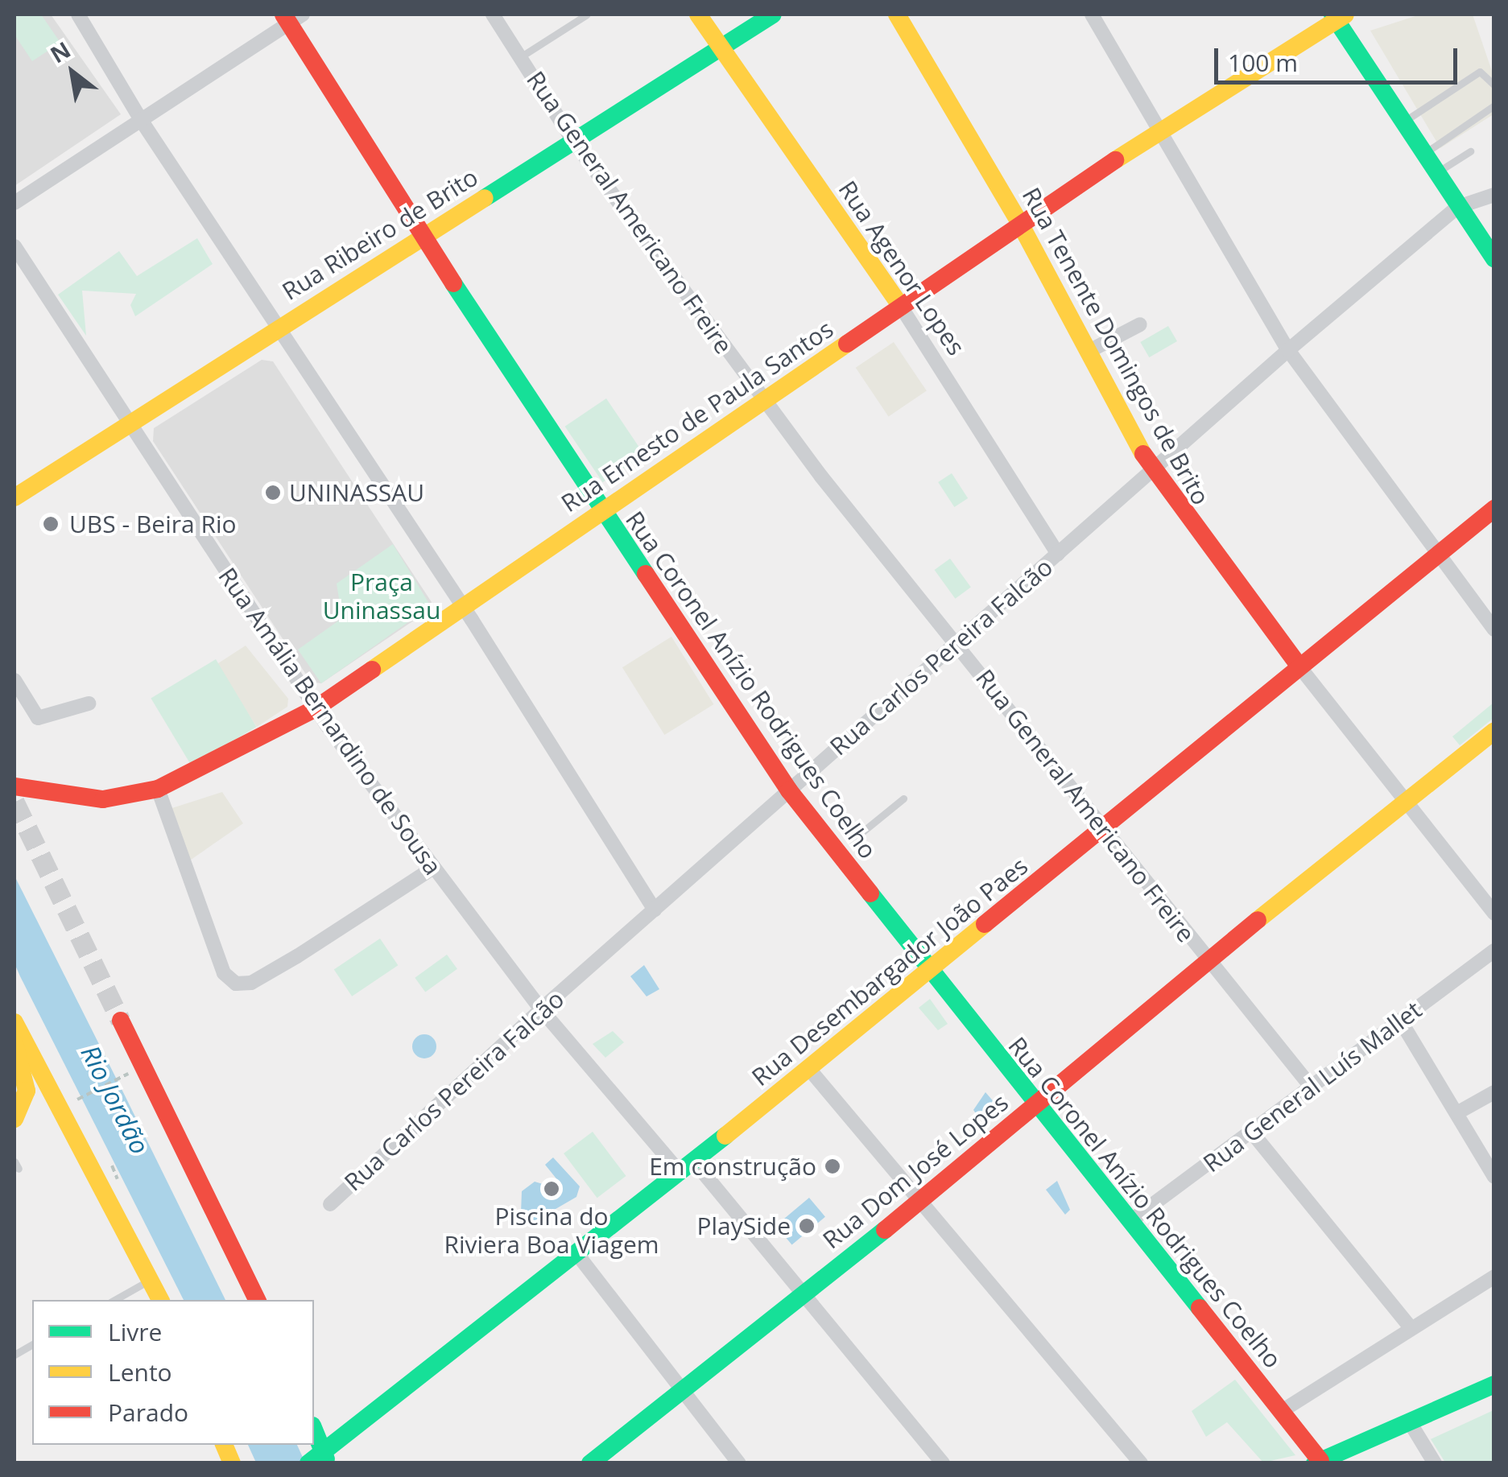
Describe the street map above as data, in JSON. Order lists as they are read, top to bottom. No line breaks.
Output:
{"streets":{"street":["Rua General Americano Freire","Rua Ribeiro de Brito","Rua Agenor Lopes","Rua Tenente Domingos de Brito","Rua Ernesto de Paula Santos","Rua Carlos Pereira Falcão","Rua Coronel Anízio Rodrigues Coelho","Rua Amália Bernardino de Sousa","Rua Desembargador João Paes","Rua General Luís Mallet","Rua Dom José Lopes"]},"crossings":[["Rua General Americano Freire","Rua Ribeiro de Brito"],["Rua General Americano Freire","Rua Ernesto de Paula Santos"],["Rua General Americano Freire","Rua Carlos Pereira Falcão"],["Rua General Americano Freire","Rua Desembargador João Paes"],["Rua General Americano Freire","Rua General Luís Mallet"],["Rua General Americano Freire","Rua Dom José Lopes"],["Rua Ribeiro de Brito","Rua Agenor Lopes"],["Rua Ribeiro de Brito","Rua Coronel Anízio Rodrigues Coelho"],["Rua Ribeiro de Brito","Rua Amália Bernardino de Sousa"],["Rua Agenor Lopes","Rua Ernesto de Paula Santos"],["Rua Agenor Lopes","Rua Carlos Pereira Falcão"],["Rua Tenente Domingos de Brito","Rua Ernesto de Paula Santos"],["Rua Tenente Domingos de Brito","Rua Carlos Pereira Falcão"],["Rua Tenente Domingos de Brito","Rua Desembargador João Paes"],["Rua Tenente Domingos de Brito","Rua Dom José Lopes"],["Rua Ernesto de Paula Santos","Rua Coronel Anízio Rodrigues Coelho"],["Rua Ernesto de Paula Santos","Rua Amália Bernardino de Sousa"],["Rua Carlos Pereira Falcão","Rua Coronel Anízio Rodrigues Coelho"],["Rua Carlos Pereira Falcão","Rua Amália Bernardino de Sousa"],["Rua Coronel Anízio Rodrigues Coelho","Rua Desembargador João Paes"],["Rua Coronel Anízio Rodrigues Coelho","Rua General Luís Mallet"],["Rua Coronel Anízio Rodrigues Coelho","Rua Dom José Lopes"],["Rua Amália Bernardino de Sousa","Rua Desembargador João Paes"],["Rua Amália Bernardino de Sousa","Rua Dom José Lopes"]],"water":["Rio Jordão"],"parks":["Praça Uninassau"],"places":["UNINASSAU","UBS - Beira Rio","Em construção","Piscina do Riviera Boa Viagem","PlaySide"],"legend":["Livre","Lento","Parado"],"scale_bar":"100 m","north":"top left"}
